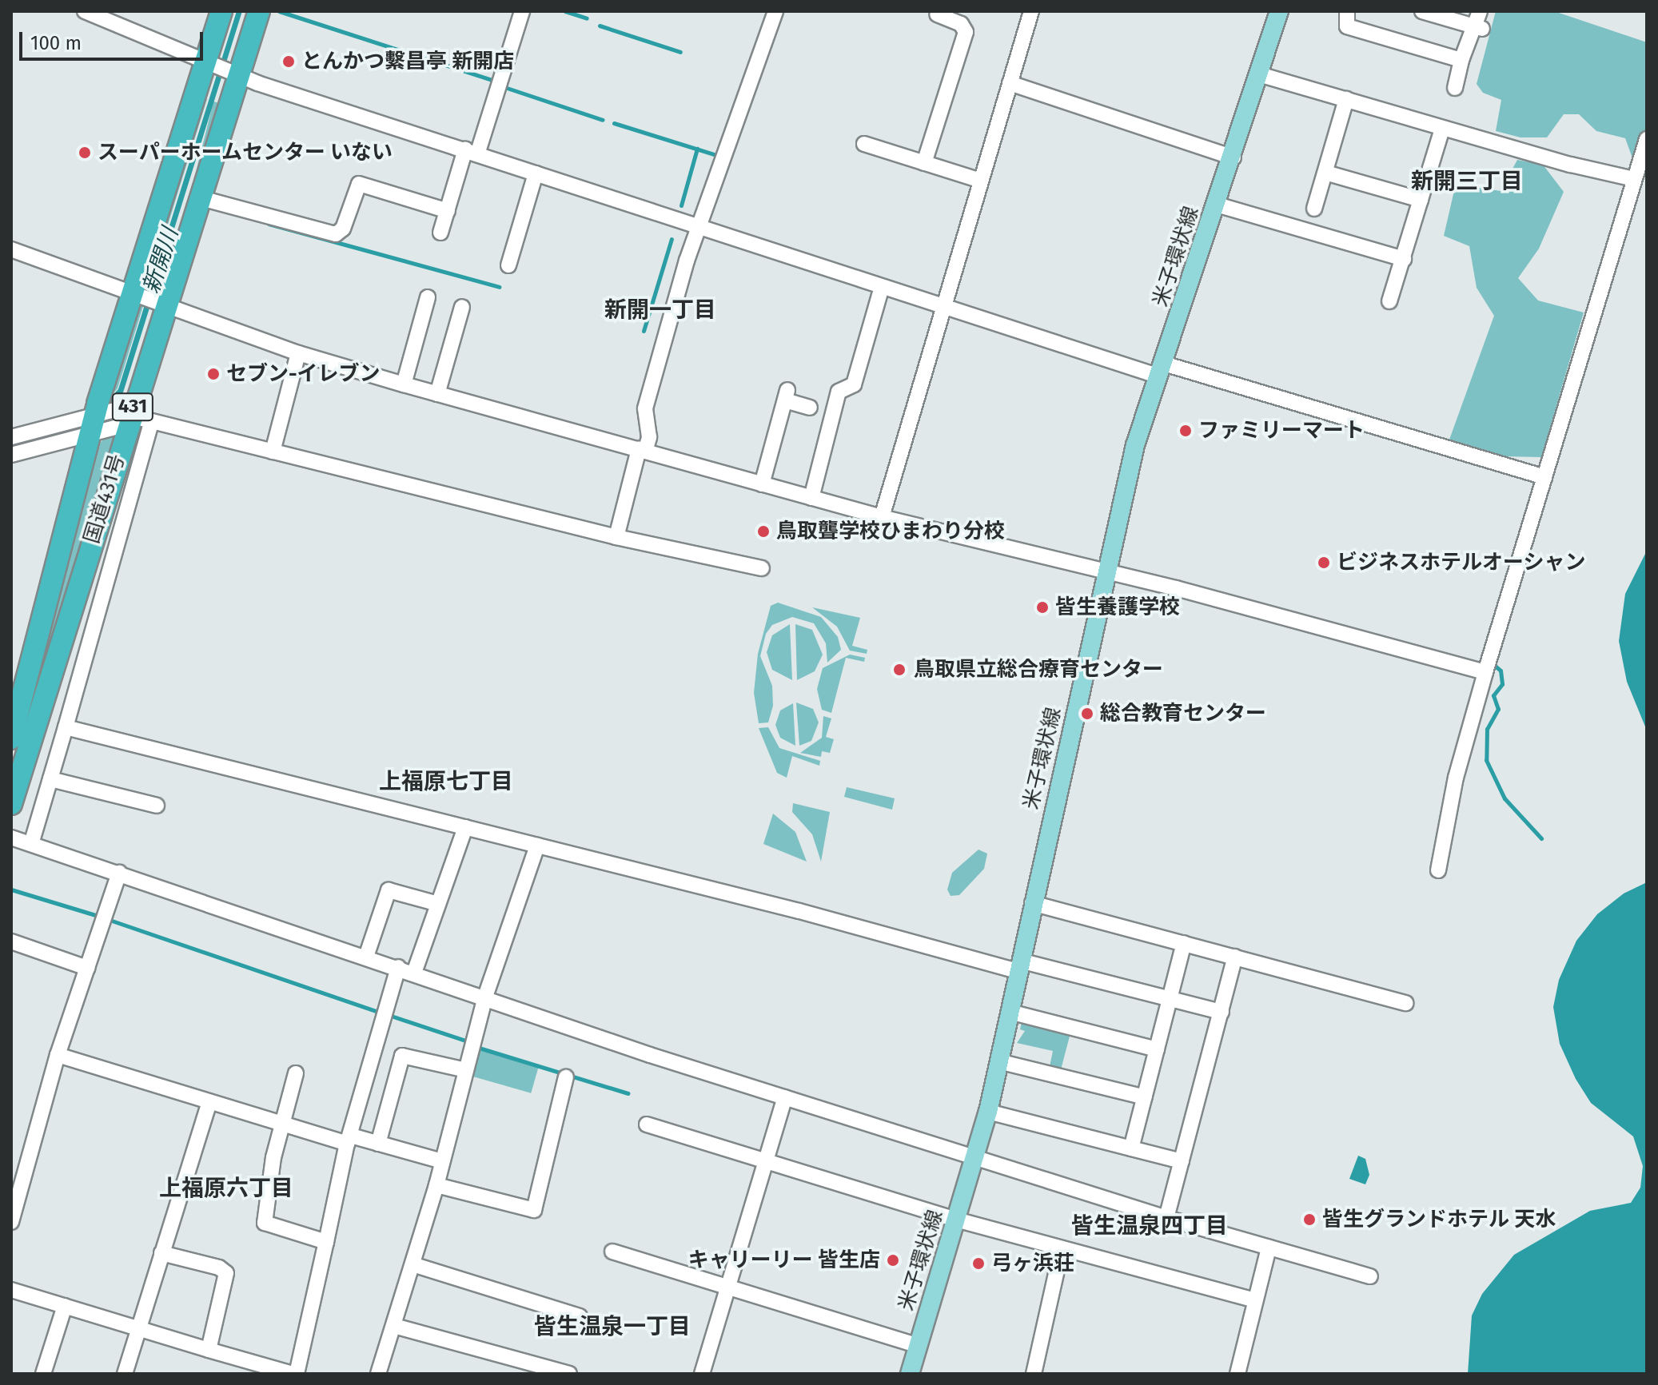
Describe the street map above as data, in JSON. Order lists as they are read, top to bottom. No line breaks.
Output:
{"streets":{"highway":["431","国道431号"],"main road":["米子環状線"]},"districts":["新開三丁目","新開一丁目","上福原七丁目","上福原六丁目","皆生温泉四丁目","皆生温泉一丁目"],"water":["新開川"],"places":["とんかつ繫昌亭 新開店","スーパーホームセンター いない","セブン-イレブン","ファミリーマート","鳥取聾学校ひまわり分校","ビジネスホテルオーシャン","皆生養護学校","鳥取県立総合療育センター","総合教育センター","皆生グランドホテル 天水","キャリーリー 皆生店","弓ヶ浜荘"],"scale_bar":"100 m"}
